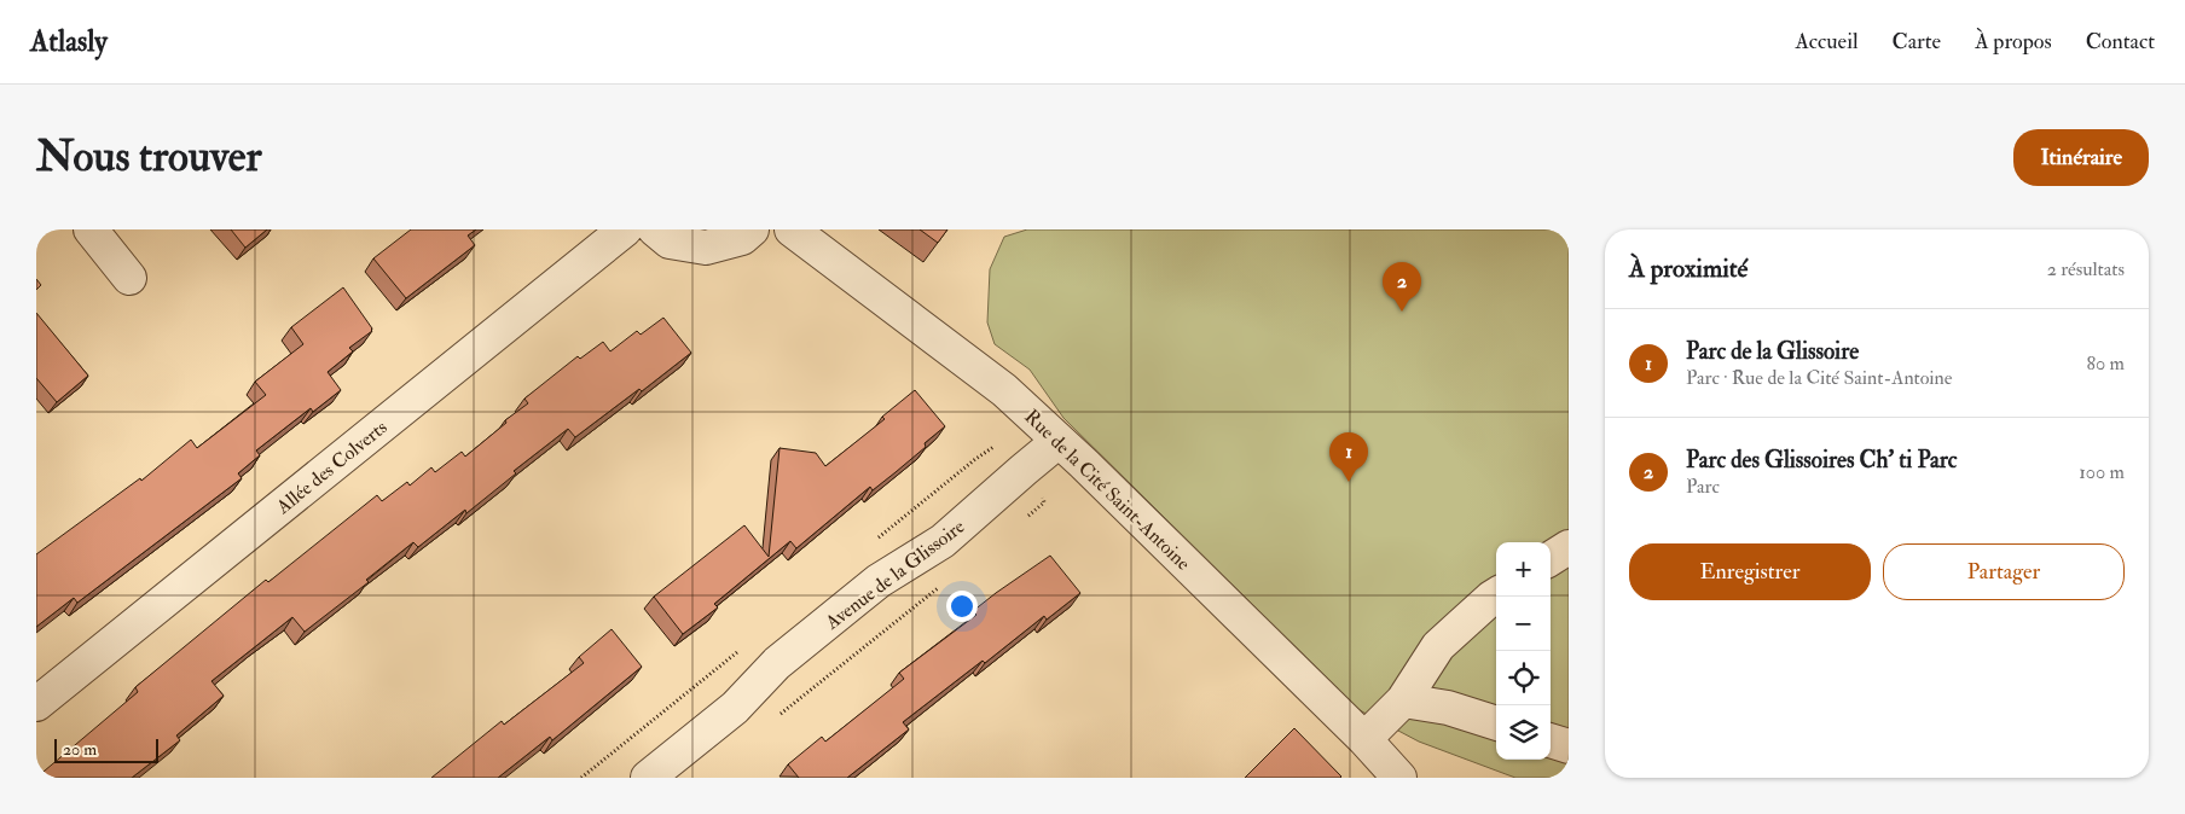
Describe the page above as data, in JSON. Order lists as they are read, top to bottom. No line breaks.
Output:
{"streets":{"street":["Allée des Colverts","Rue de la Cité Saint-Antoine","Avenue de la Glissoire"]},"crossings":[["Rue de la Cité Saint-Antoine","Avenue de la Glissoire"]],"scale_bar":"20 m","page":{"header":"Atlasly","nav":["Accueil","Carte","À propos","Contact"],"buttons":["Itinéraire",["Enregistrer","Partager"]],"title":"Nous trouver","heading":["À proximité","2 résultats"],"pins":["2","1"],"list":[{"mark":"1","name":"Parc de la Glissoire","note":"Parc · Rue de la Cité Saint-Antoine","value":"80 m"},{"mark":"2","name":"Parc des Glissoires Ch' ti Parc","note":"Parc","value":"100 m"}],"map_buttons":["+","−"],"scale":"20 m"}}
